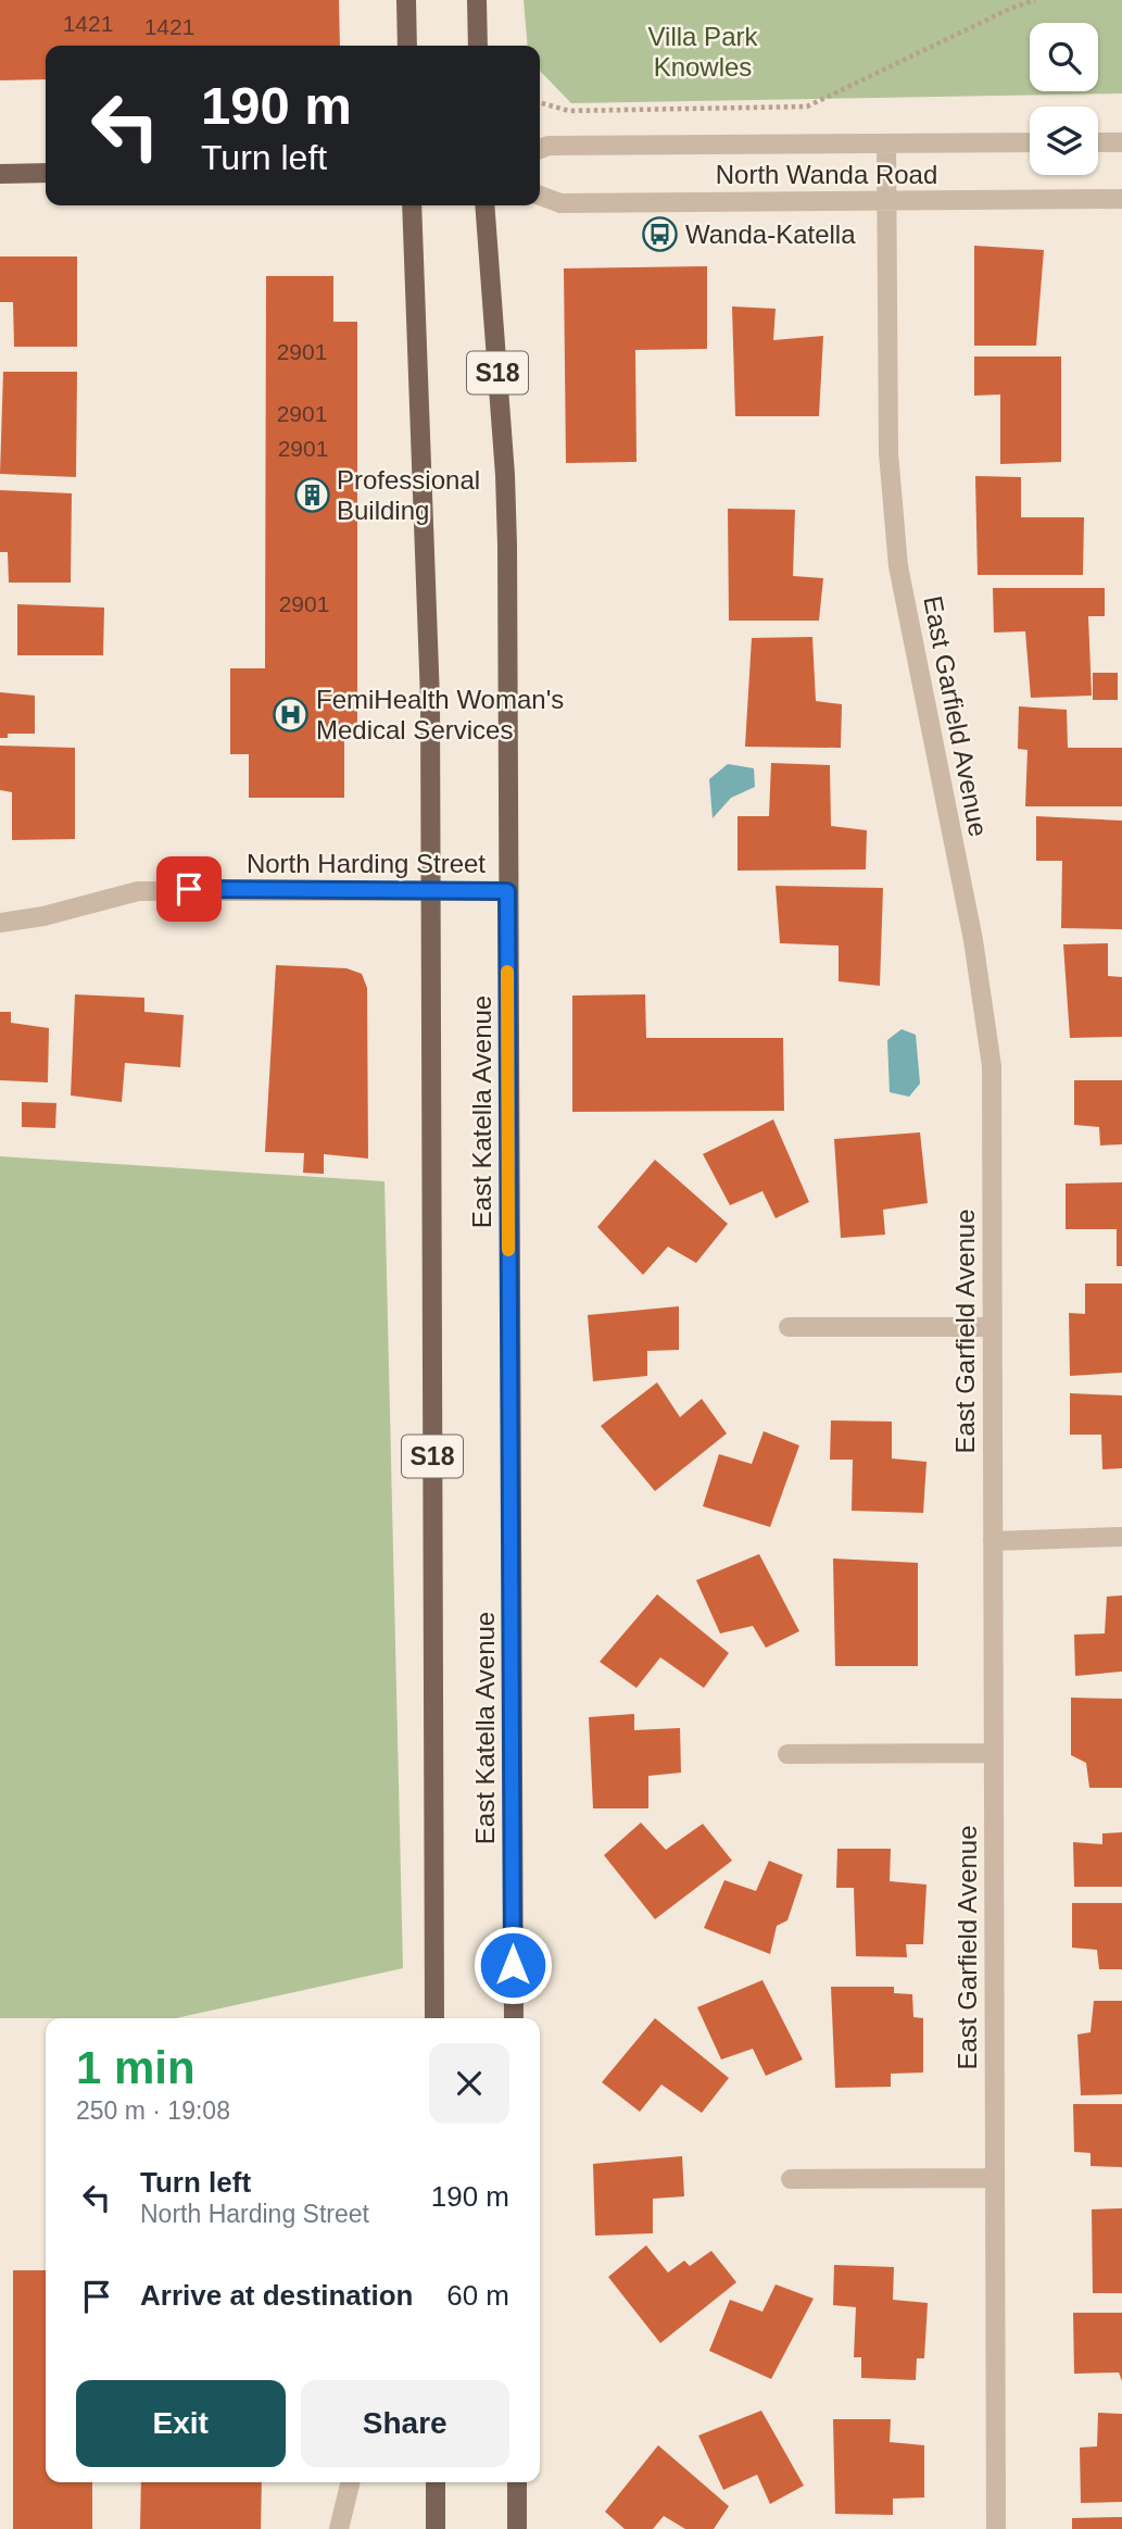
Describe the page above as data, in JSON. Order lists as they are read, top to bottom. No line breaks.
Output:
{"streets":{"main road":["S18","East Katella Avenue"],"street":["North Wanda Road","East Garfield Avenue","North Harding Street"]},"crossings":[["North Wanda Road","East Garfield Avenue"],["North Harding Street","East Katella Avenue"]],"parks":["Villa Park Knowles"],"places":{"bus stop":["Wanda-Katella"],"building":["Professional Building"],"hospital":["FemiHealth Woman's Medical Services"]},"house_numbers":["1421","1421","2901","2901","2901","2901"],"page":{"turn":["190 m","Turn left"],"heading":["1 min","250 m · 19:08"],"list":[{"name":"Turn left","note":"North Harding Street","value":"190 m"},{"name":"Arrive at destination","value":"60 m"}],"buttons":["Exit","Share"]}}
